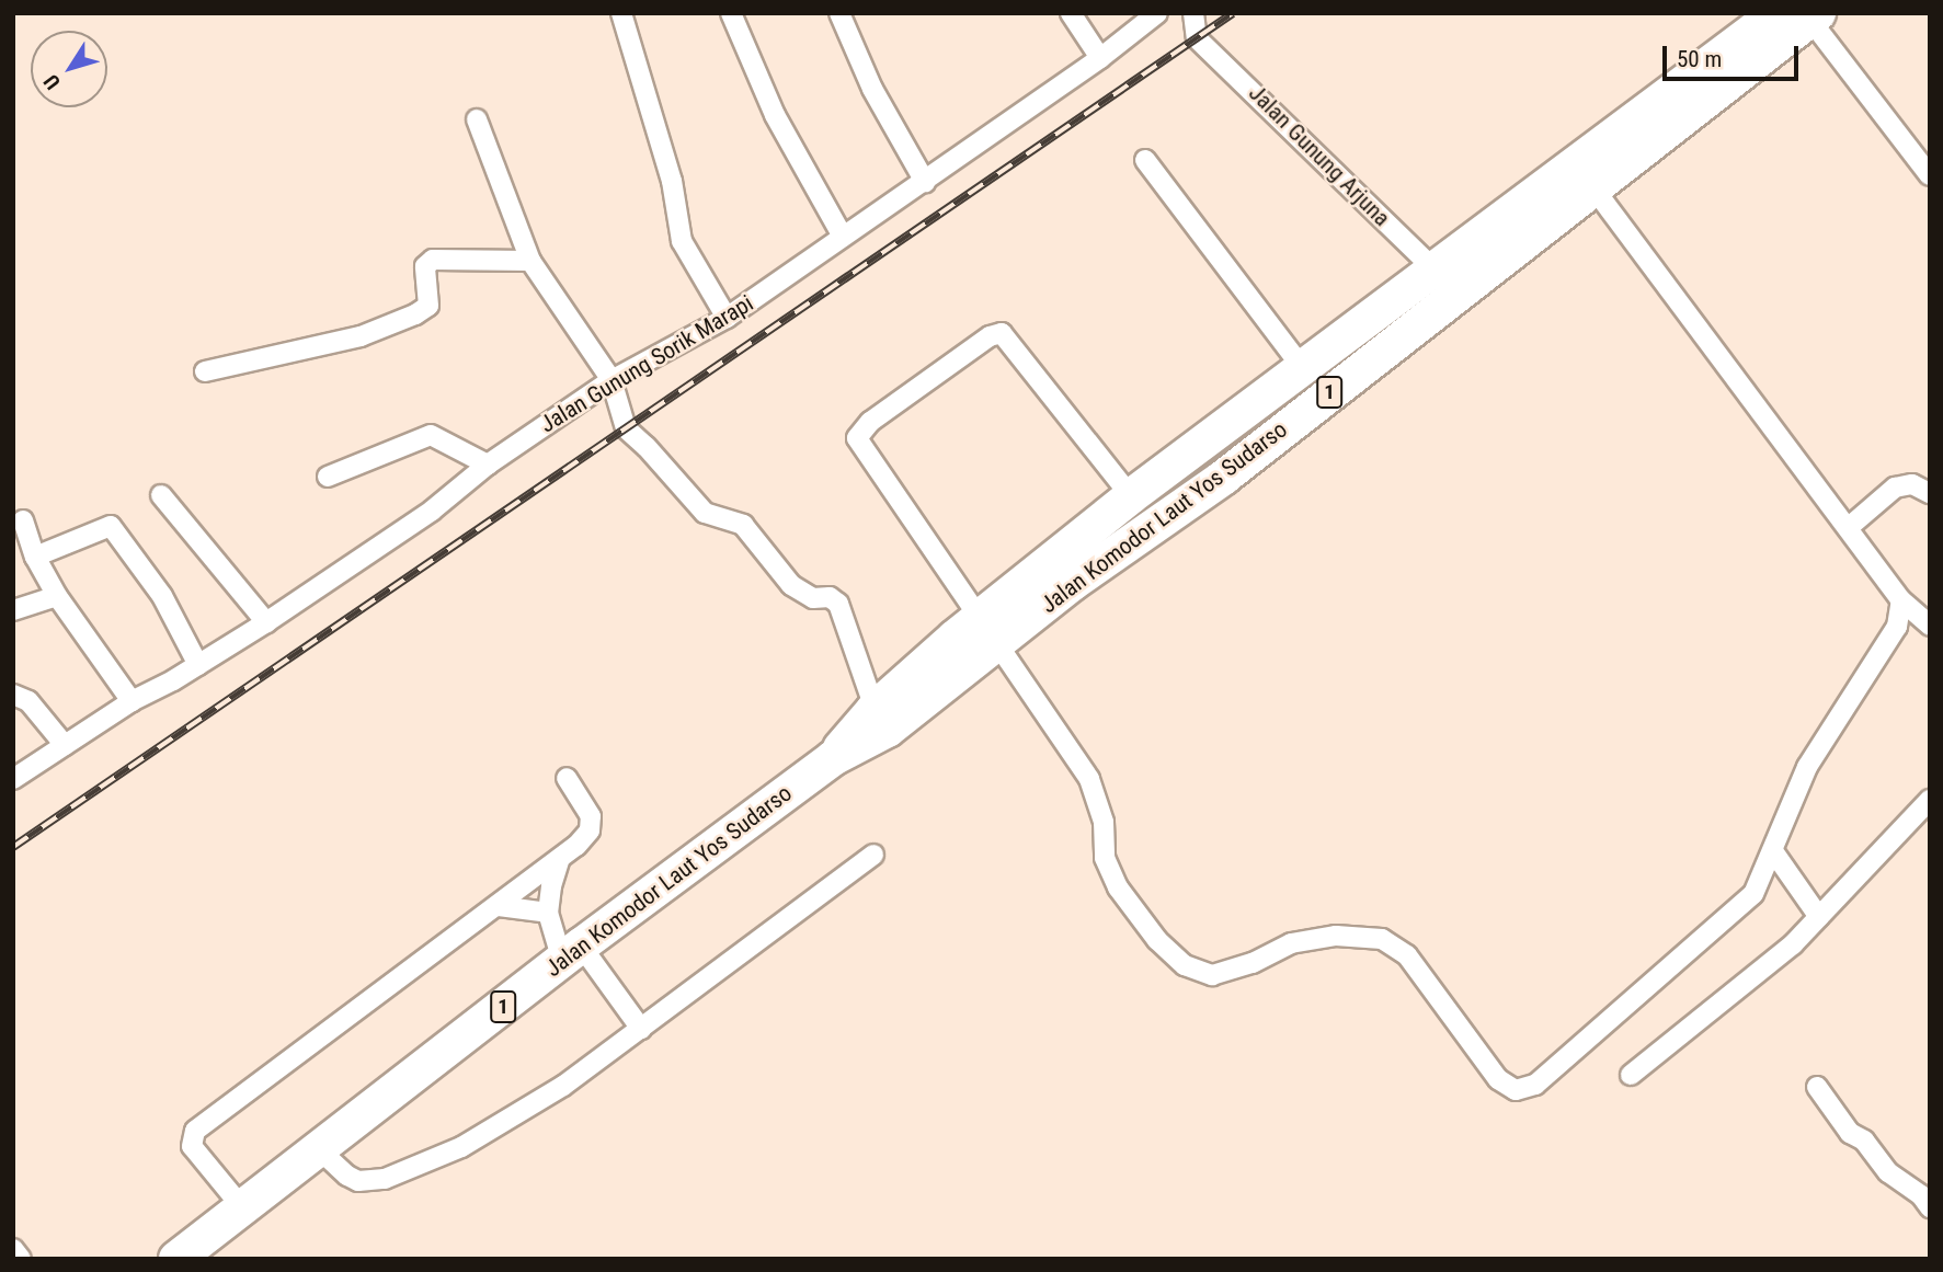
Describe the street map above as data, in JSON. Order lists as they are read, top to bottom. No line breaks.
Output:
{"streets":{"highway":["1","Jalan Komodor Laut Yos Sudarso"],"street":["Jalan Gunung Arjuna","Jalan Gunung Sorik Marapi"]},"crossings":[["Jalan Gunung Arjuna","Jalan Komodor Laut Yos Sudarso"]],"scale_bar":"50 m","north":"bottom left"}
